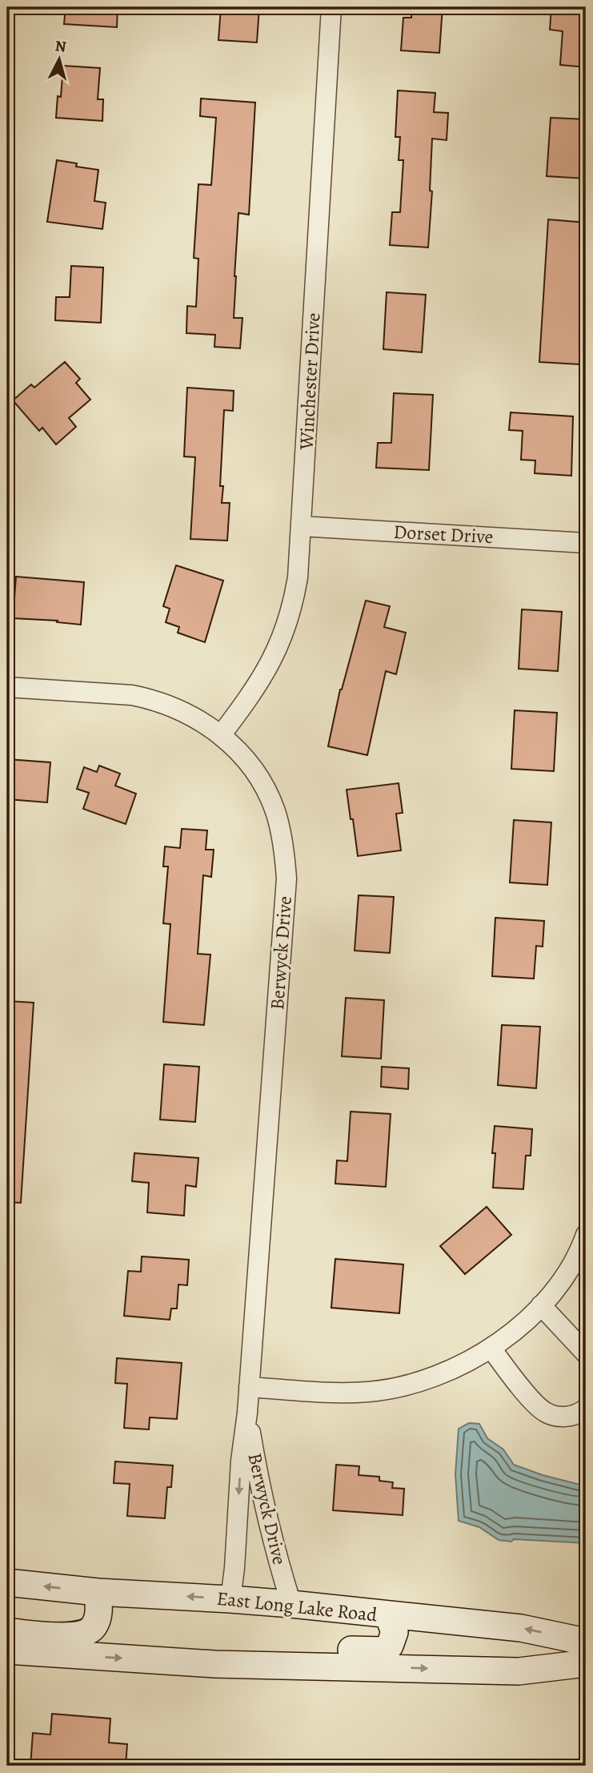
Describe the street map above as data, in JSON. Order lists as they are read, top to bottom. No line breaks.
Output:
{"streets":{"main road":["East Long Lake Road"],"street":["Winchester Drive","Dorset Drive","Berwyck Drive"]},"crossings":[["Winchester Drive","Dorset Drive"],["Winchester Drive","Berwyck Drive"],["Berwyck Drive","East Long Lake Road"]],"north":"top"}
